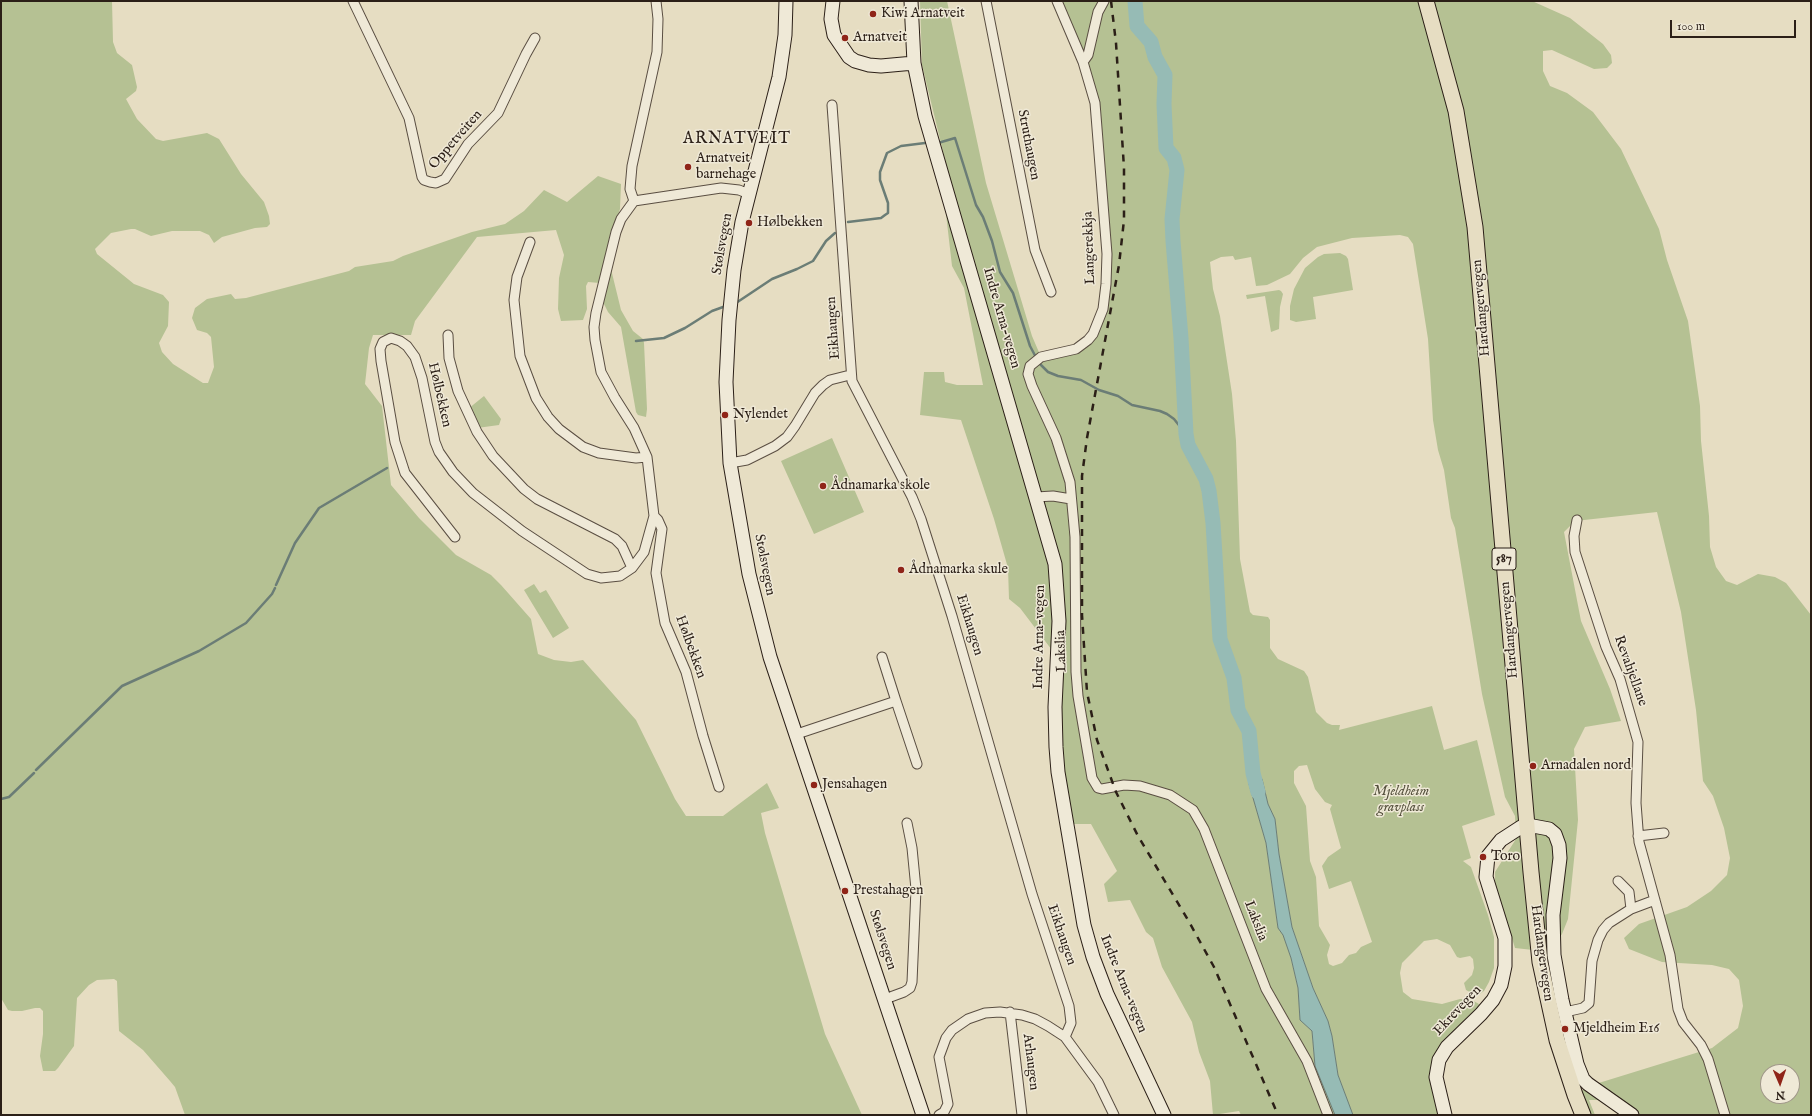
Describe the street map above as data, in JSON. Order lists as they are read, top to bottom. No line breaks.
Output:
{"streets":{"main road":["Stølsvegen","Hardangervegen","Indre Arna-vegen","587","Ekrevegen"],"street":["Oppetveiten","Struthaugen","Langerekkja","Eikhaugen","Hølbekken","Lakslia","Revahjellane","Arhaugen"]},"crossings":[["Langerekkja","Lakslia"]],"districts":["ARNATVEIT"],"parks":["Mjeldheim gravplass"],"places":["Kiwi Arnatveit","Arnatveit","Arnatveit barnehage","Hølbekken","Nylendet","Ådnamarka skole","Ådnamarka skule","Arnadalen nord","Jensahagen","Toro","Prestahagen","Mjeldheim E16"],"scale_bar":"100 m","north":"bottom"}
